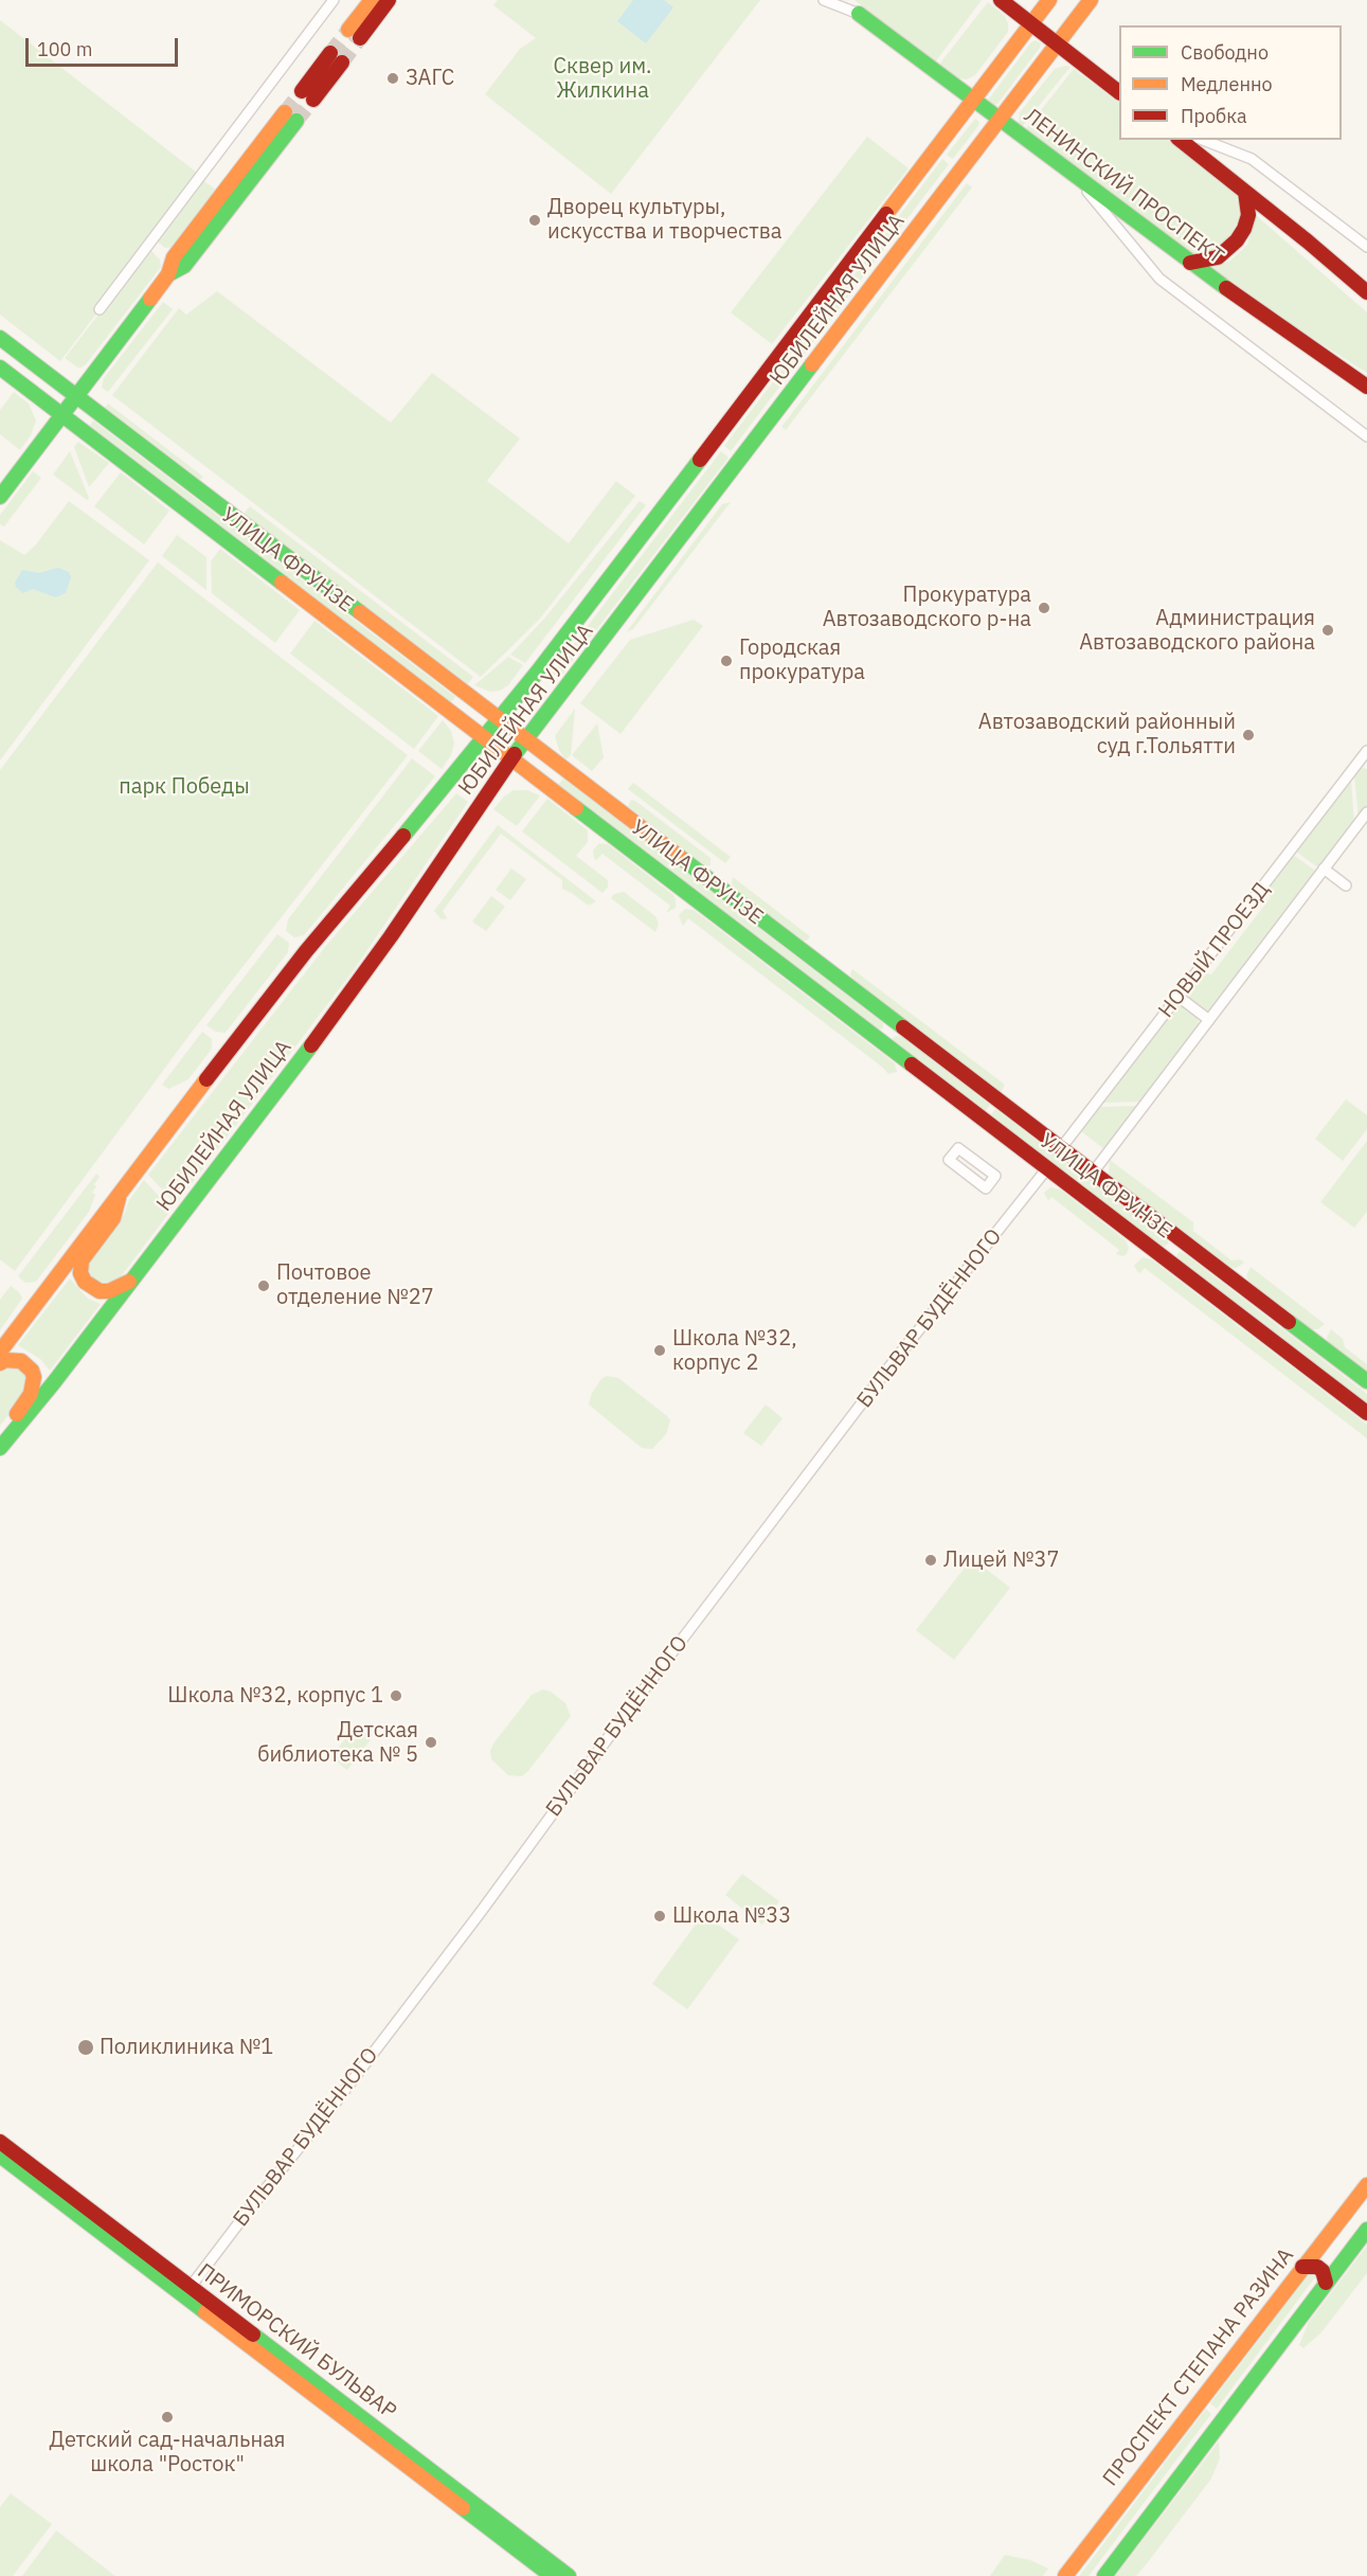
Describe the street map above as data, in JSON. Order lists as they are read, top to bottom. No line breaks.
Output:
{"streets":{"main road":["ЛЕНИНСКИЙ ПРОСПЕКТ","ЮБИЛЕЙНАЯ УЛИЦА","УЛИЦА ФРУНЗЕ","ПРИМОРСКИЙ БУЛЬВАР","ПРОСПЕКТ СТЕПАНА РАЗИНА"],"street":["НОВЫЙ ПРОЕЗД","БУЛЬВАР БУДЁННОГО"]},"crossings":[["ЛЕНИНСКИЙ ПРОСПЕКТ","ЮБИЛЕЙНАЯ УЛИЦА"],["ЮБИЛЕЙНАЯ УЛИЦА","УЛИЦА ФРУНЗЕ"],["УЛИЦА ФРУНЗЕ","НОВЫЙ ПРОЕЗД"],["УЛИЦА ФРУНЗЕ","БУЛЬВАР БУДЁННОГО"],["БУЛЬВАР БУДЁННОГО","ПРИМОРСКИЙ БУЛЬВАР"]],"parks":["Сквер им. Жилкина","парк Победы"],"places":["ЗАГС","Дворец культуры, искусства и творчества","Прокуратура Автозаводского р-на","Администрация Автозаводского района","Городская прокуратура","Автозаводский районный суд г.Тольятти","Почтовое отделение №27","Школа №32, корпус 2","Лицей №37","Школа №32, корпус 1","Детская библиотека № 5","Школа №33","Поликлиника №1","Детский сад-начальная школа \"Росток\""],"legend":["Свободно","Медленно","Пробка"],"scale_bar":"100 m"}
